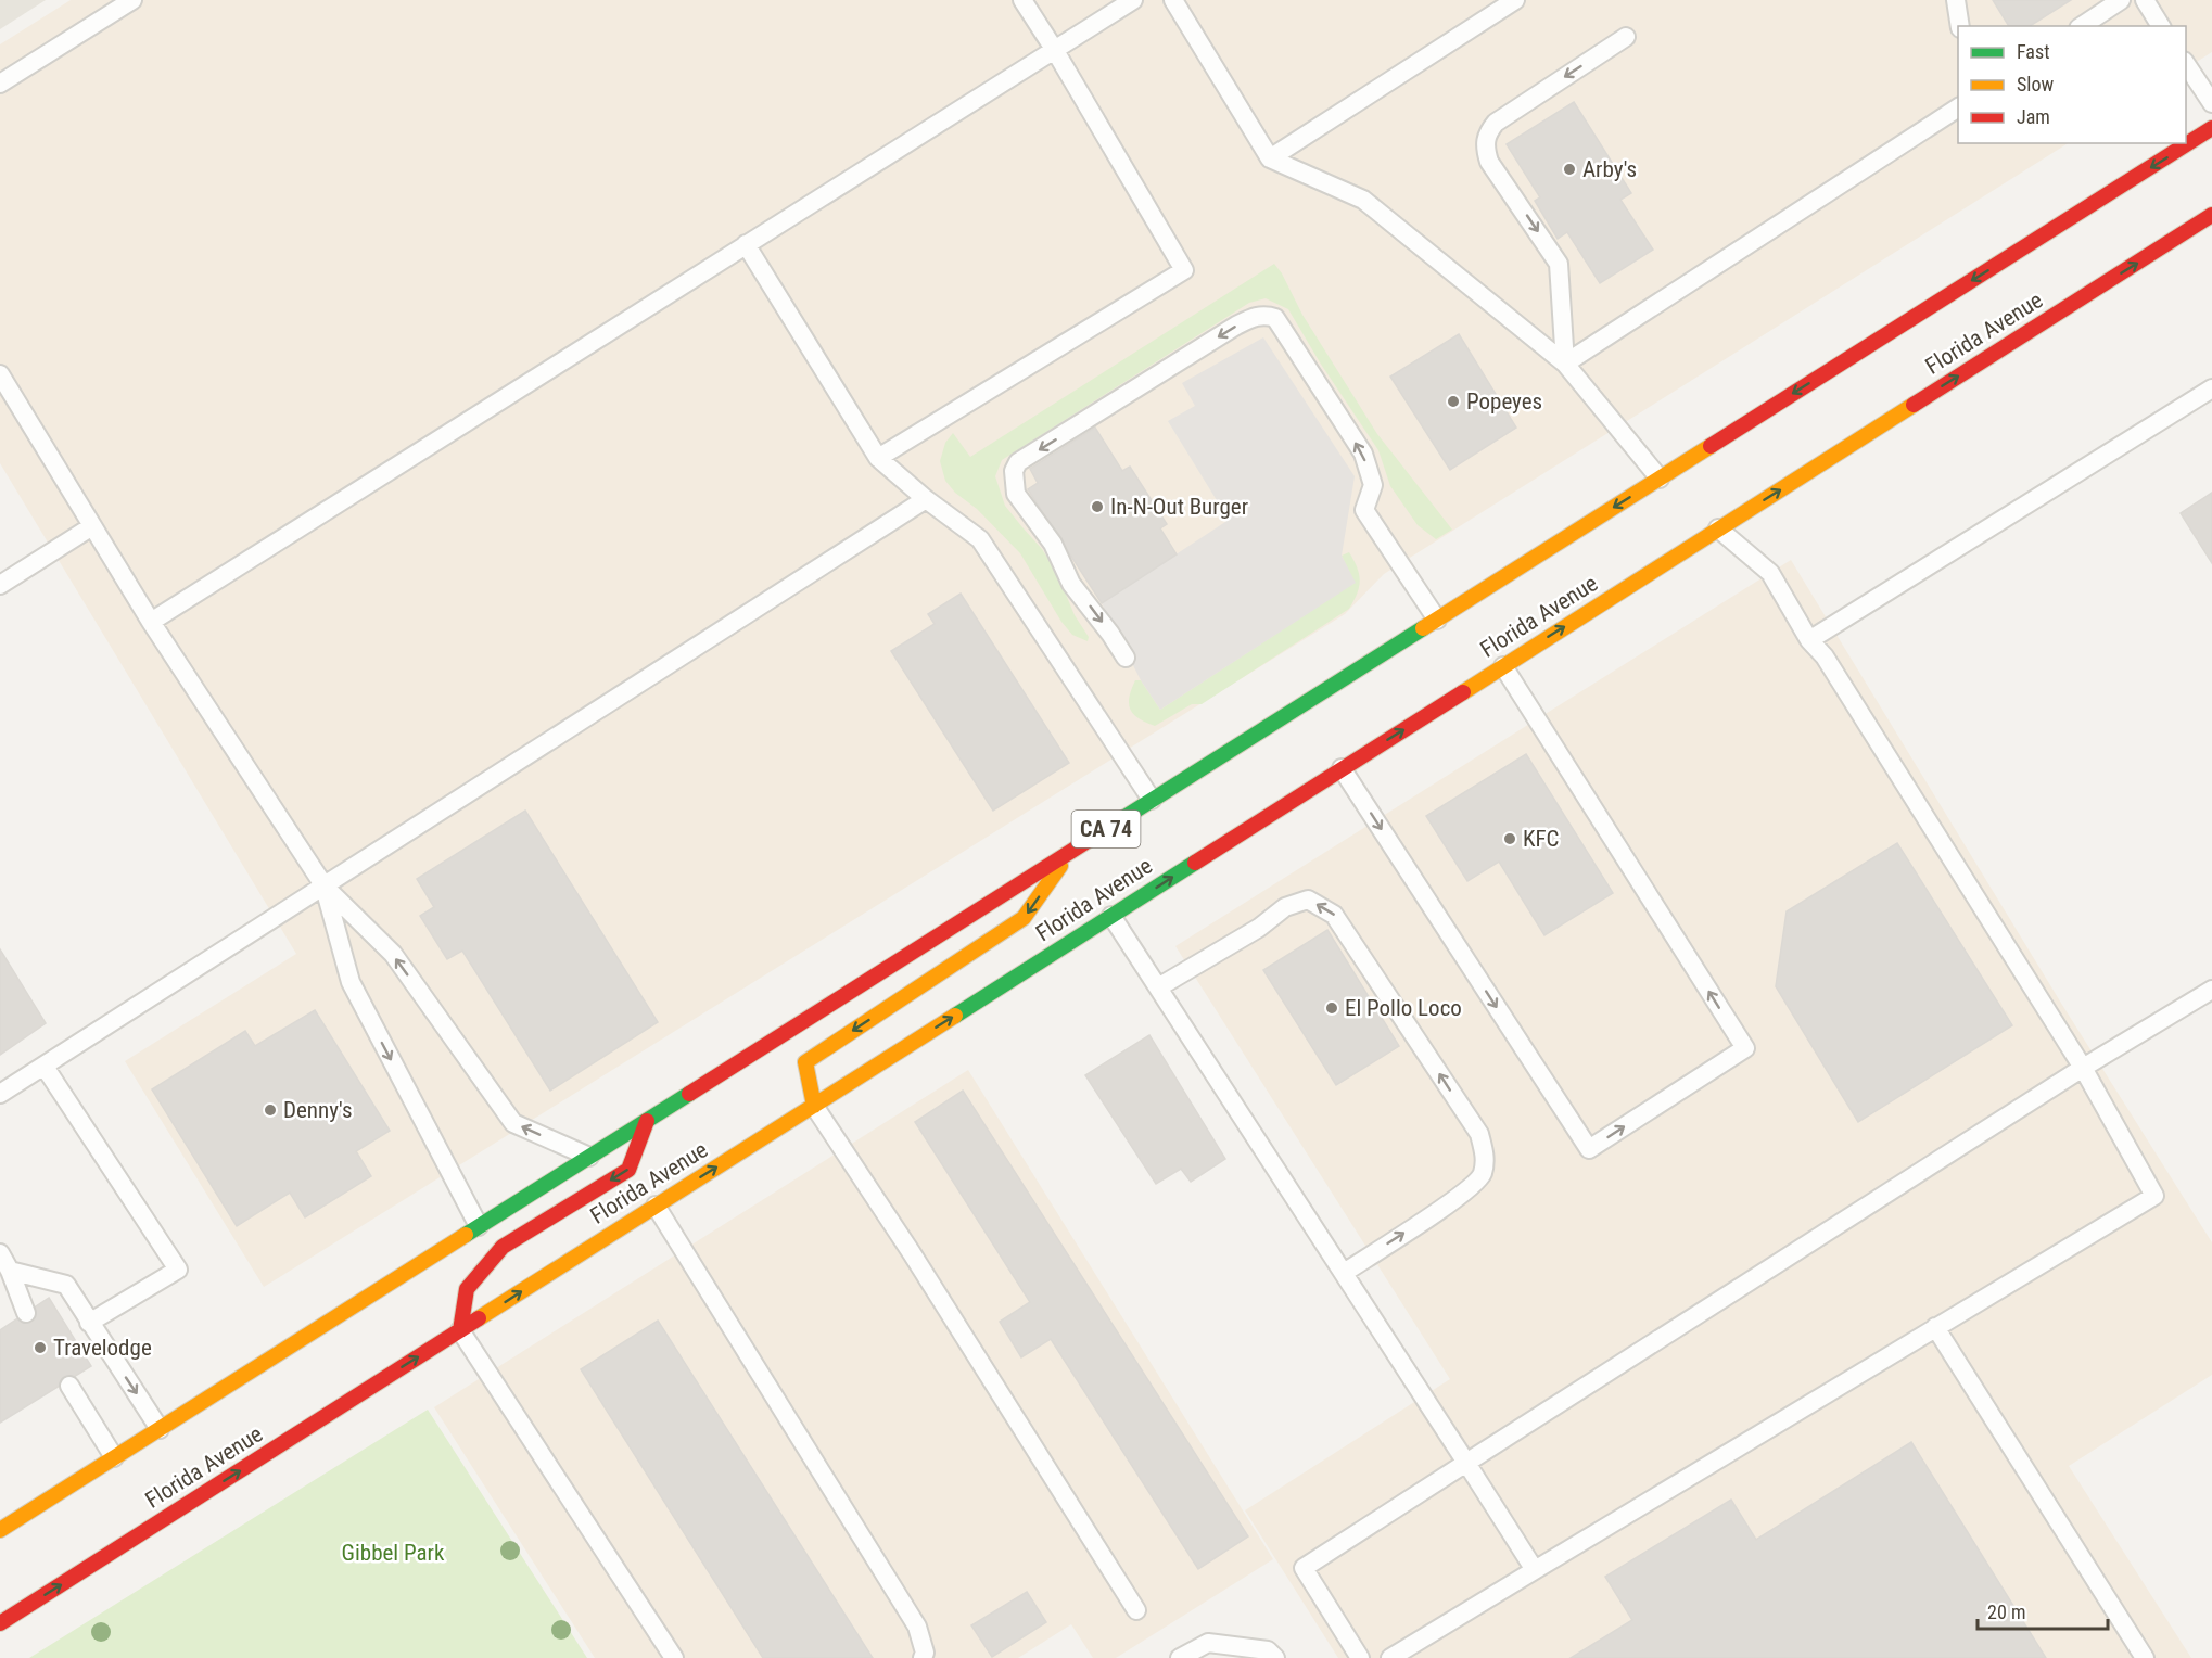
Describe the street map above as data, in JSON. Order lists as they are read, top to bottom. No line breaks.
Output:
{"streets":{"main road":["Florida Avenue","CA 74"]},"parks":["Gibbel Park"],"places":["Arby's","Popeyes","In-N-Out Burger","KFC","El Pollo Loco","Denny's","Travelodge"],"legend":["Fast","Slow","Jam"],"scale_bar":"20 m"}
